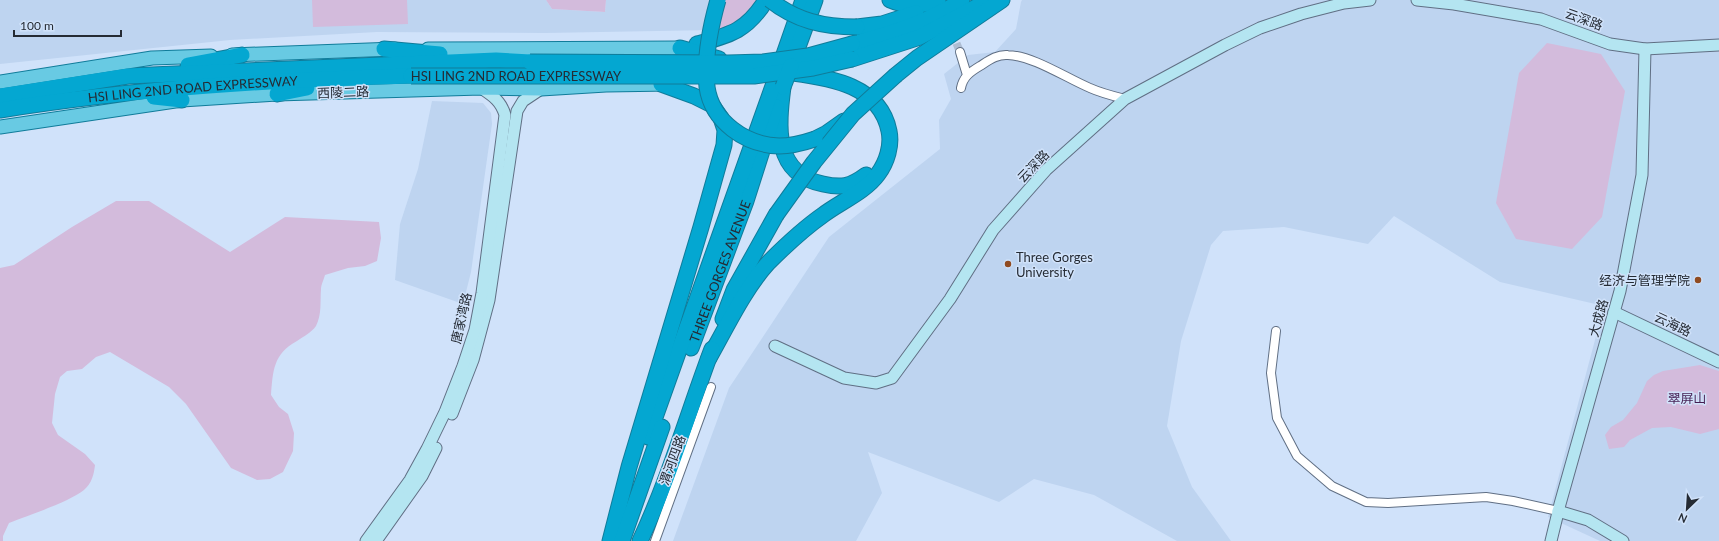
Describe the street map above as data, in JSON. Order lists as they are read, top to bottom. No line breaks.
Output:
{"streets":{"highway":["HSI LING 2ND ROAD EXPRESSWAY","THREE GORGES AVENUE"],"main road":["西陵二路"],"street":["云深路","唐家湾路","大成路","云海路","渭河四路"]},"crossings":[["云深路","大成路"],["西陵二路","唐家湾路"],["大成路","云海路"]],"parks":["翠屏山"],"places":["Three Gorges University","经济与管理学院"],"scale_bar":"100 m","north":"bottom left"}
